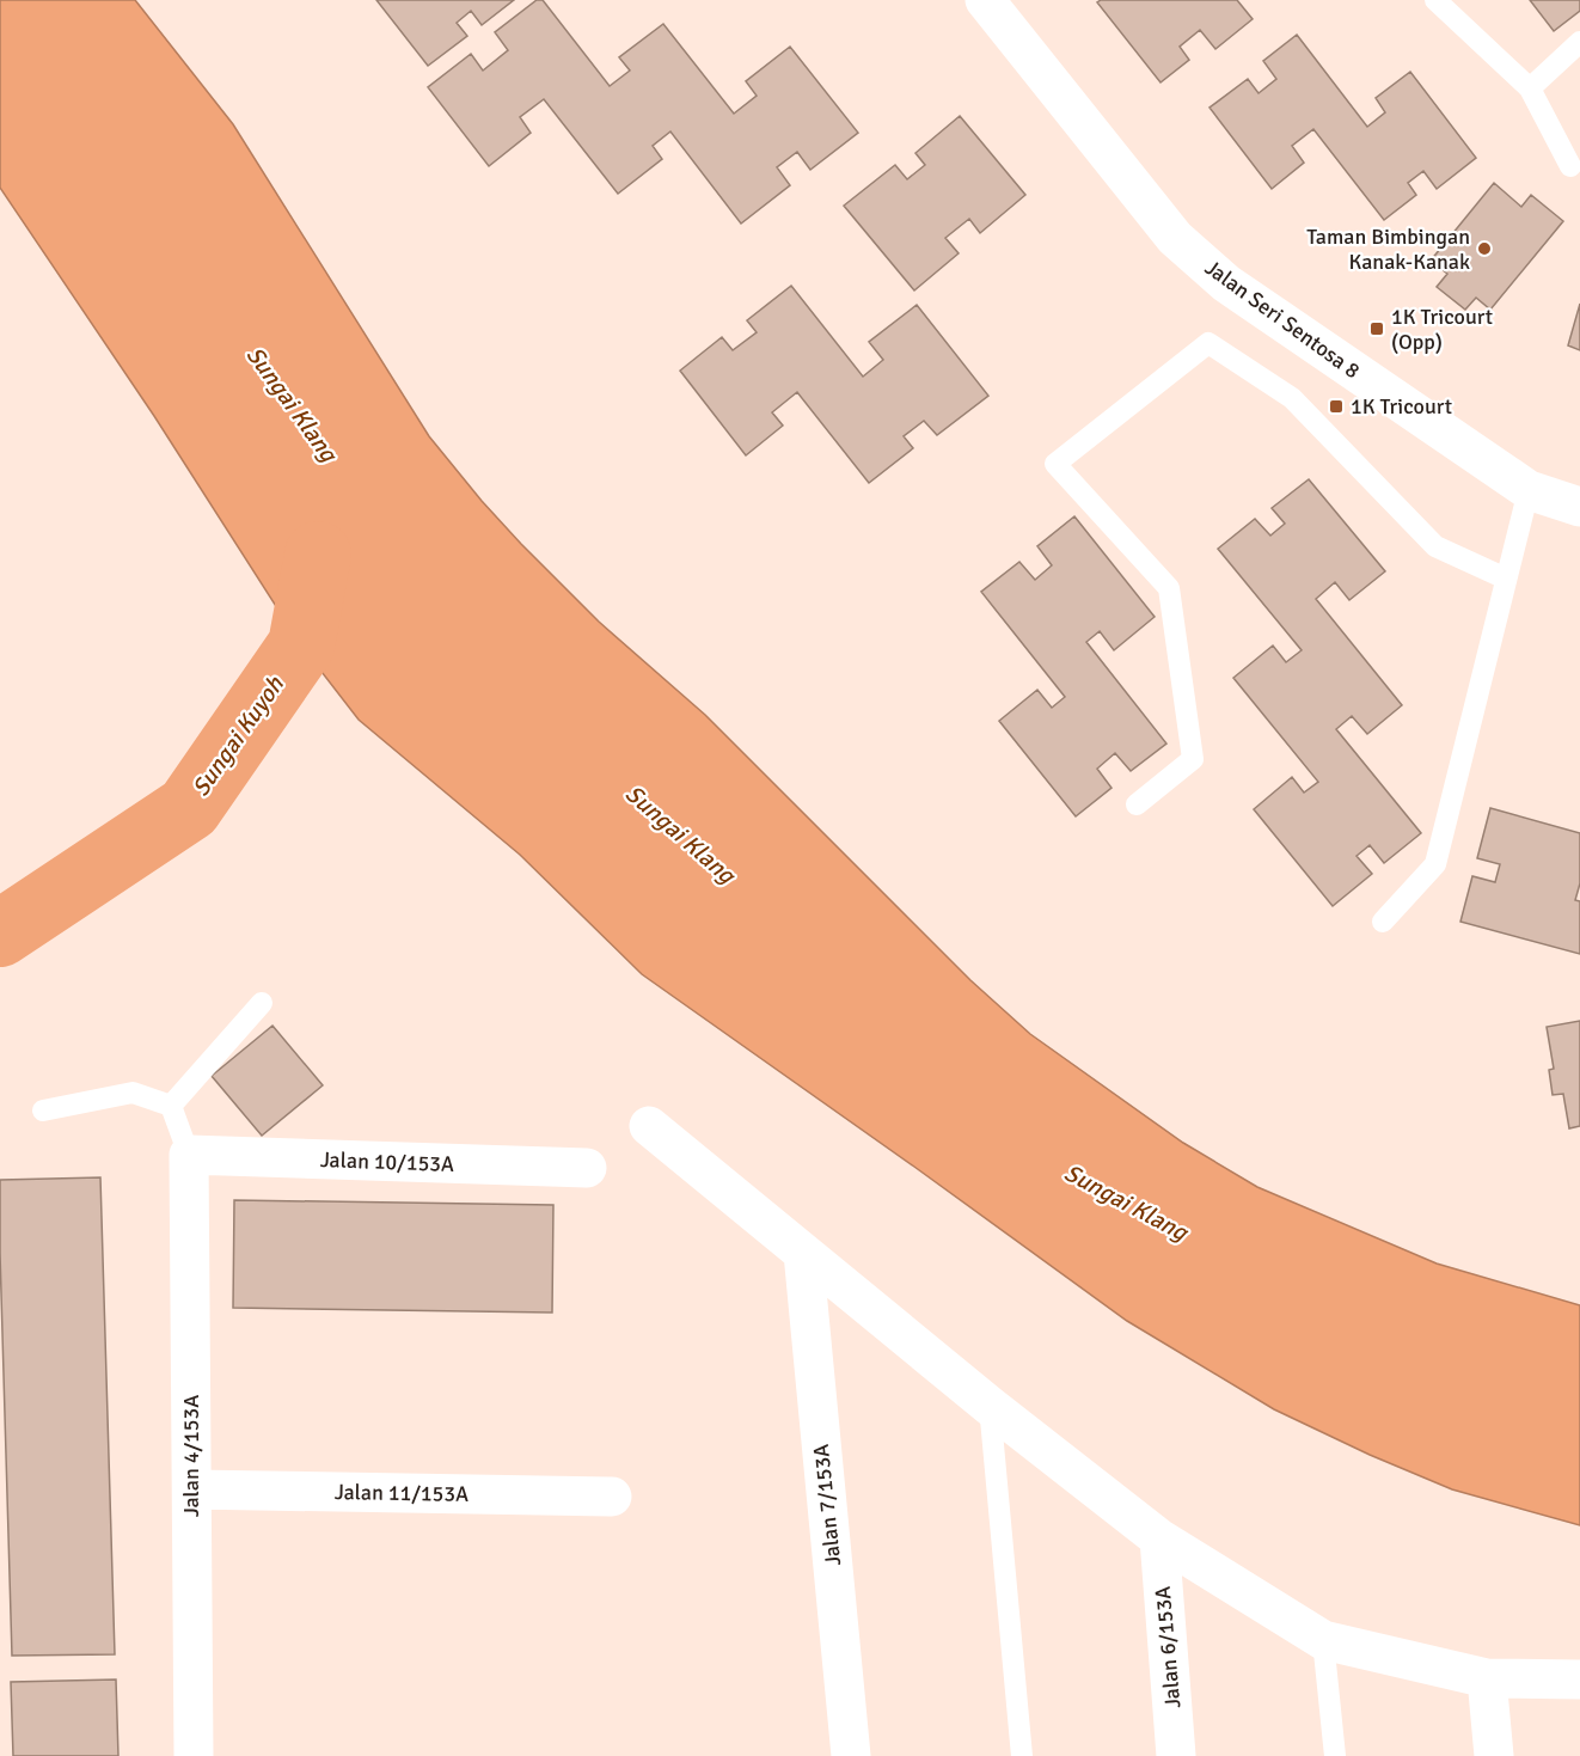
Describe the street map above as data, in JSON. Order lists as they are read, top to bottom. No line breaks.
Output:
{"streets":{"street":["Jalan Seri Sentosa 8","Jalan 10/153A","Jalan 4/153A","Jalan 11/153A","Jalan 7/153A","Jalan 6/153A"]},"crossings":[["Jalan 10/153A","Jalan 4/153A"],["Jalan 4/153A","Jalan 11/153A"]],"water":["Sungai Klang","Sungai Kuyoh"],"places":{"other":["Taman Bimbingan Kanak-Kanak"],"transit":["1K Tricourt (Opp)","1K Tricourt"]}}
